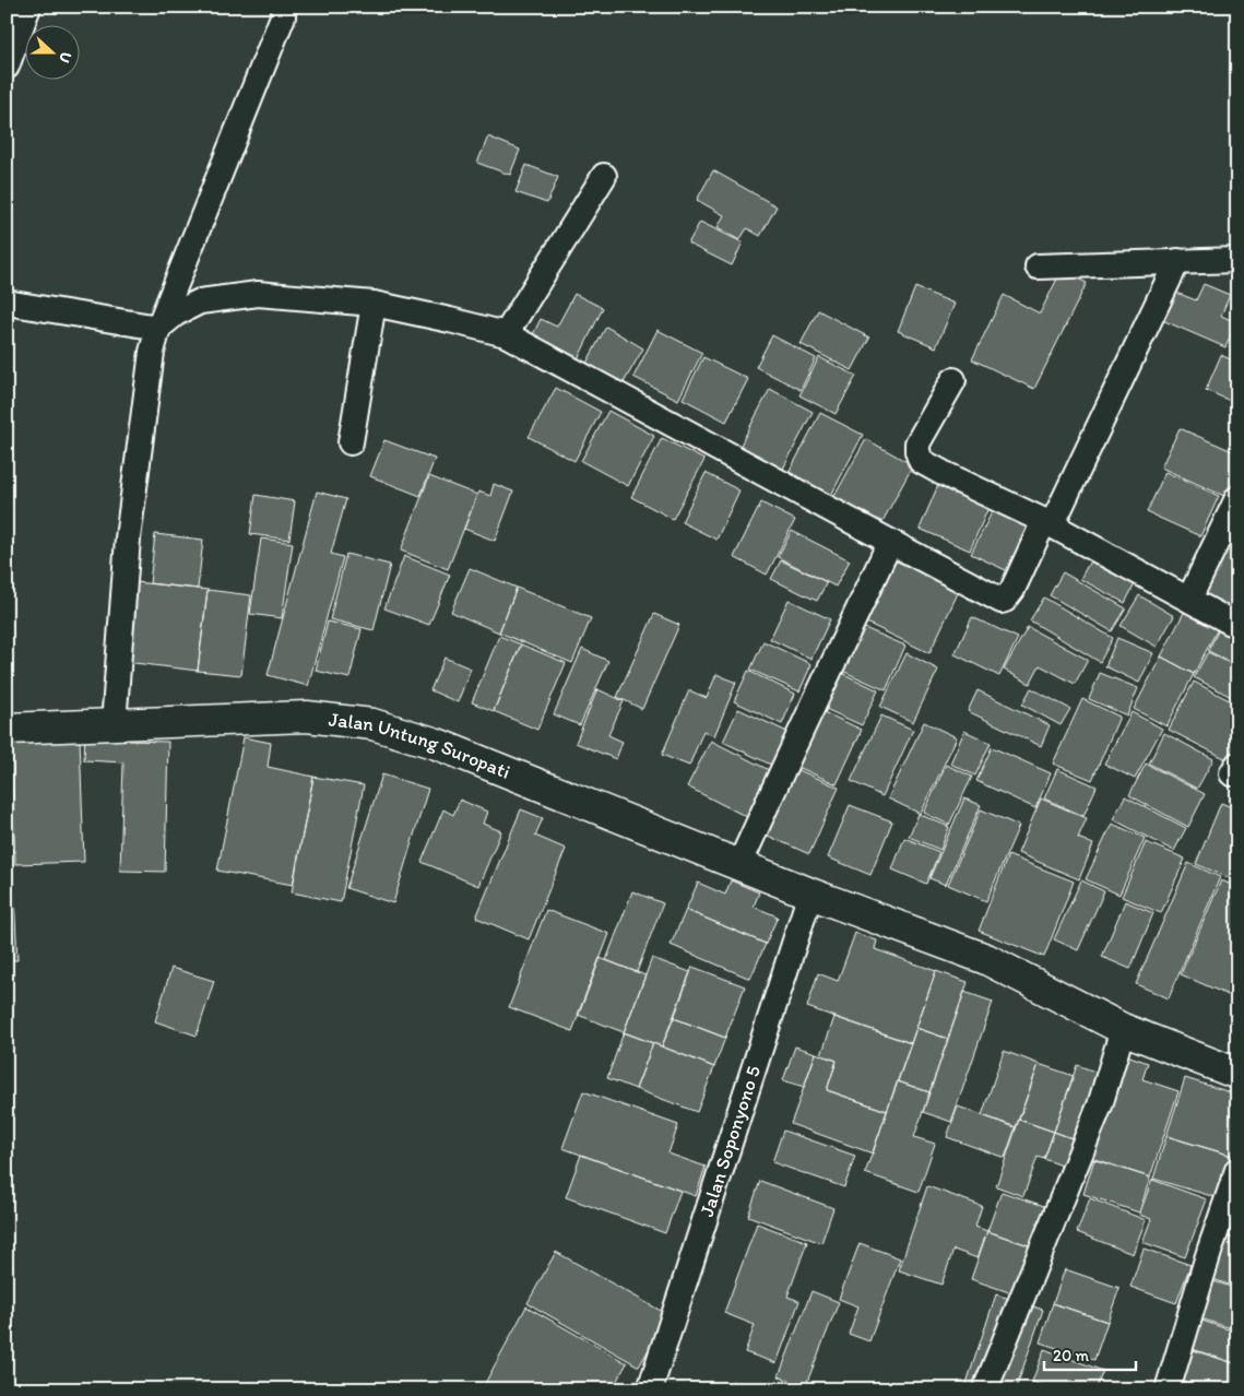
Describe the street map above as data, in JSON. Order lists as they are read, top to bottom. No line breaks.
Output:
{"streets":{"main road":["Jalan Untung Suropati"],"street":["Jalan Soponyono 5"]},"crossings":[["Jalan Untung Suropati","Jalan Soponyono 5"]],"scale_bar":"20 m","north":"right"}
